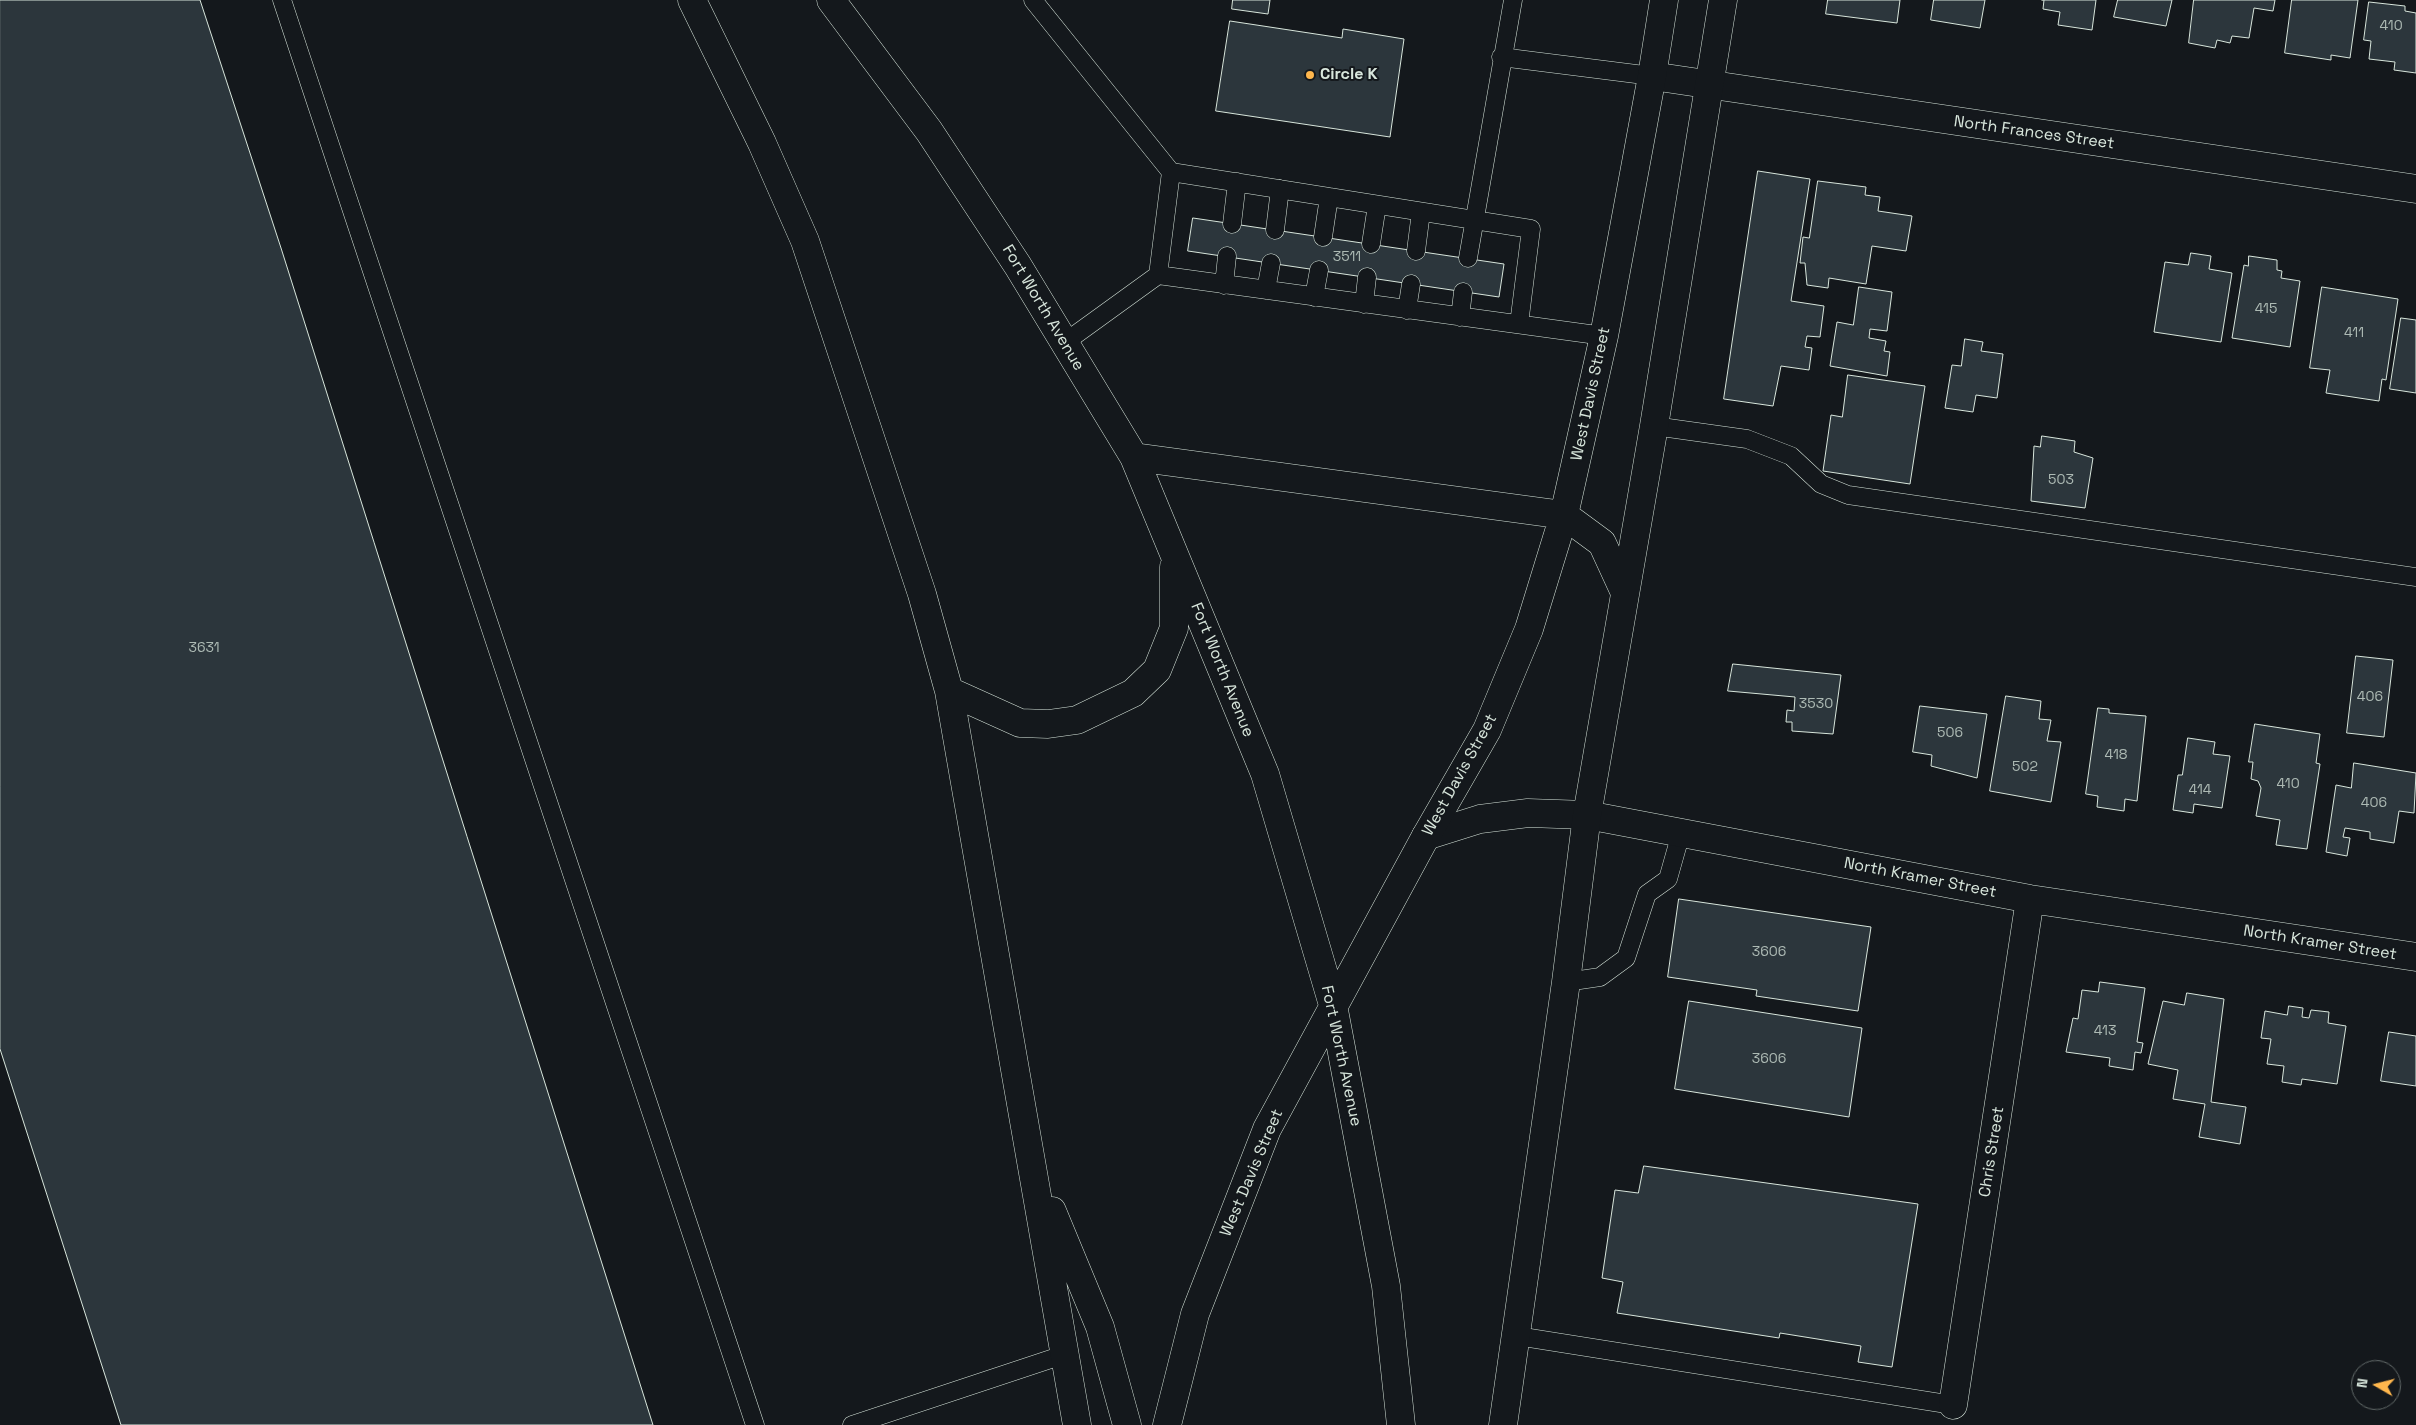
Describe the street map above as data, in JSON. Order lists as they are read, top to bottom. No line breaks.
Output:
{"streets":{"main road":["North Frances Street","Fort Worth Avenue","West Davis Street","North Kramer Street","Chris Street"]},"crossings":[["North Frances Street","West Davis Street"],["Fort Worth Avenue","West Davis Street"],["West Davis Street","North Kramer Street"],["North Kramer Street","Chris Street"]],"places":["Circle K"],"house_numbers":["410","3511","415","411","503","3631","406","3530","506","418","502","410","414","406","3606","413","3606"],"north":"left"}
